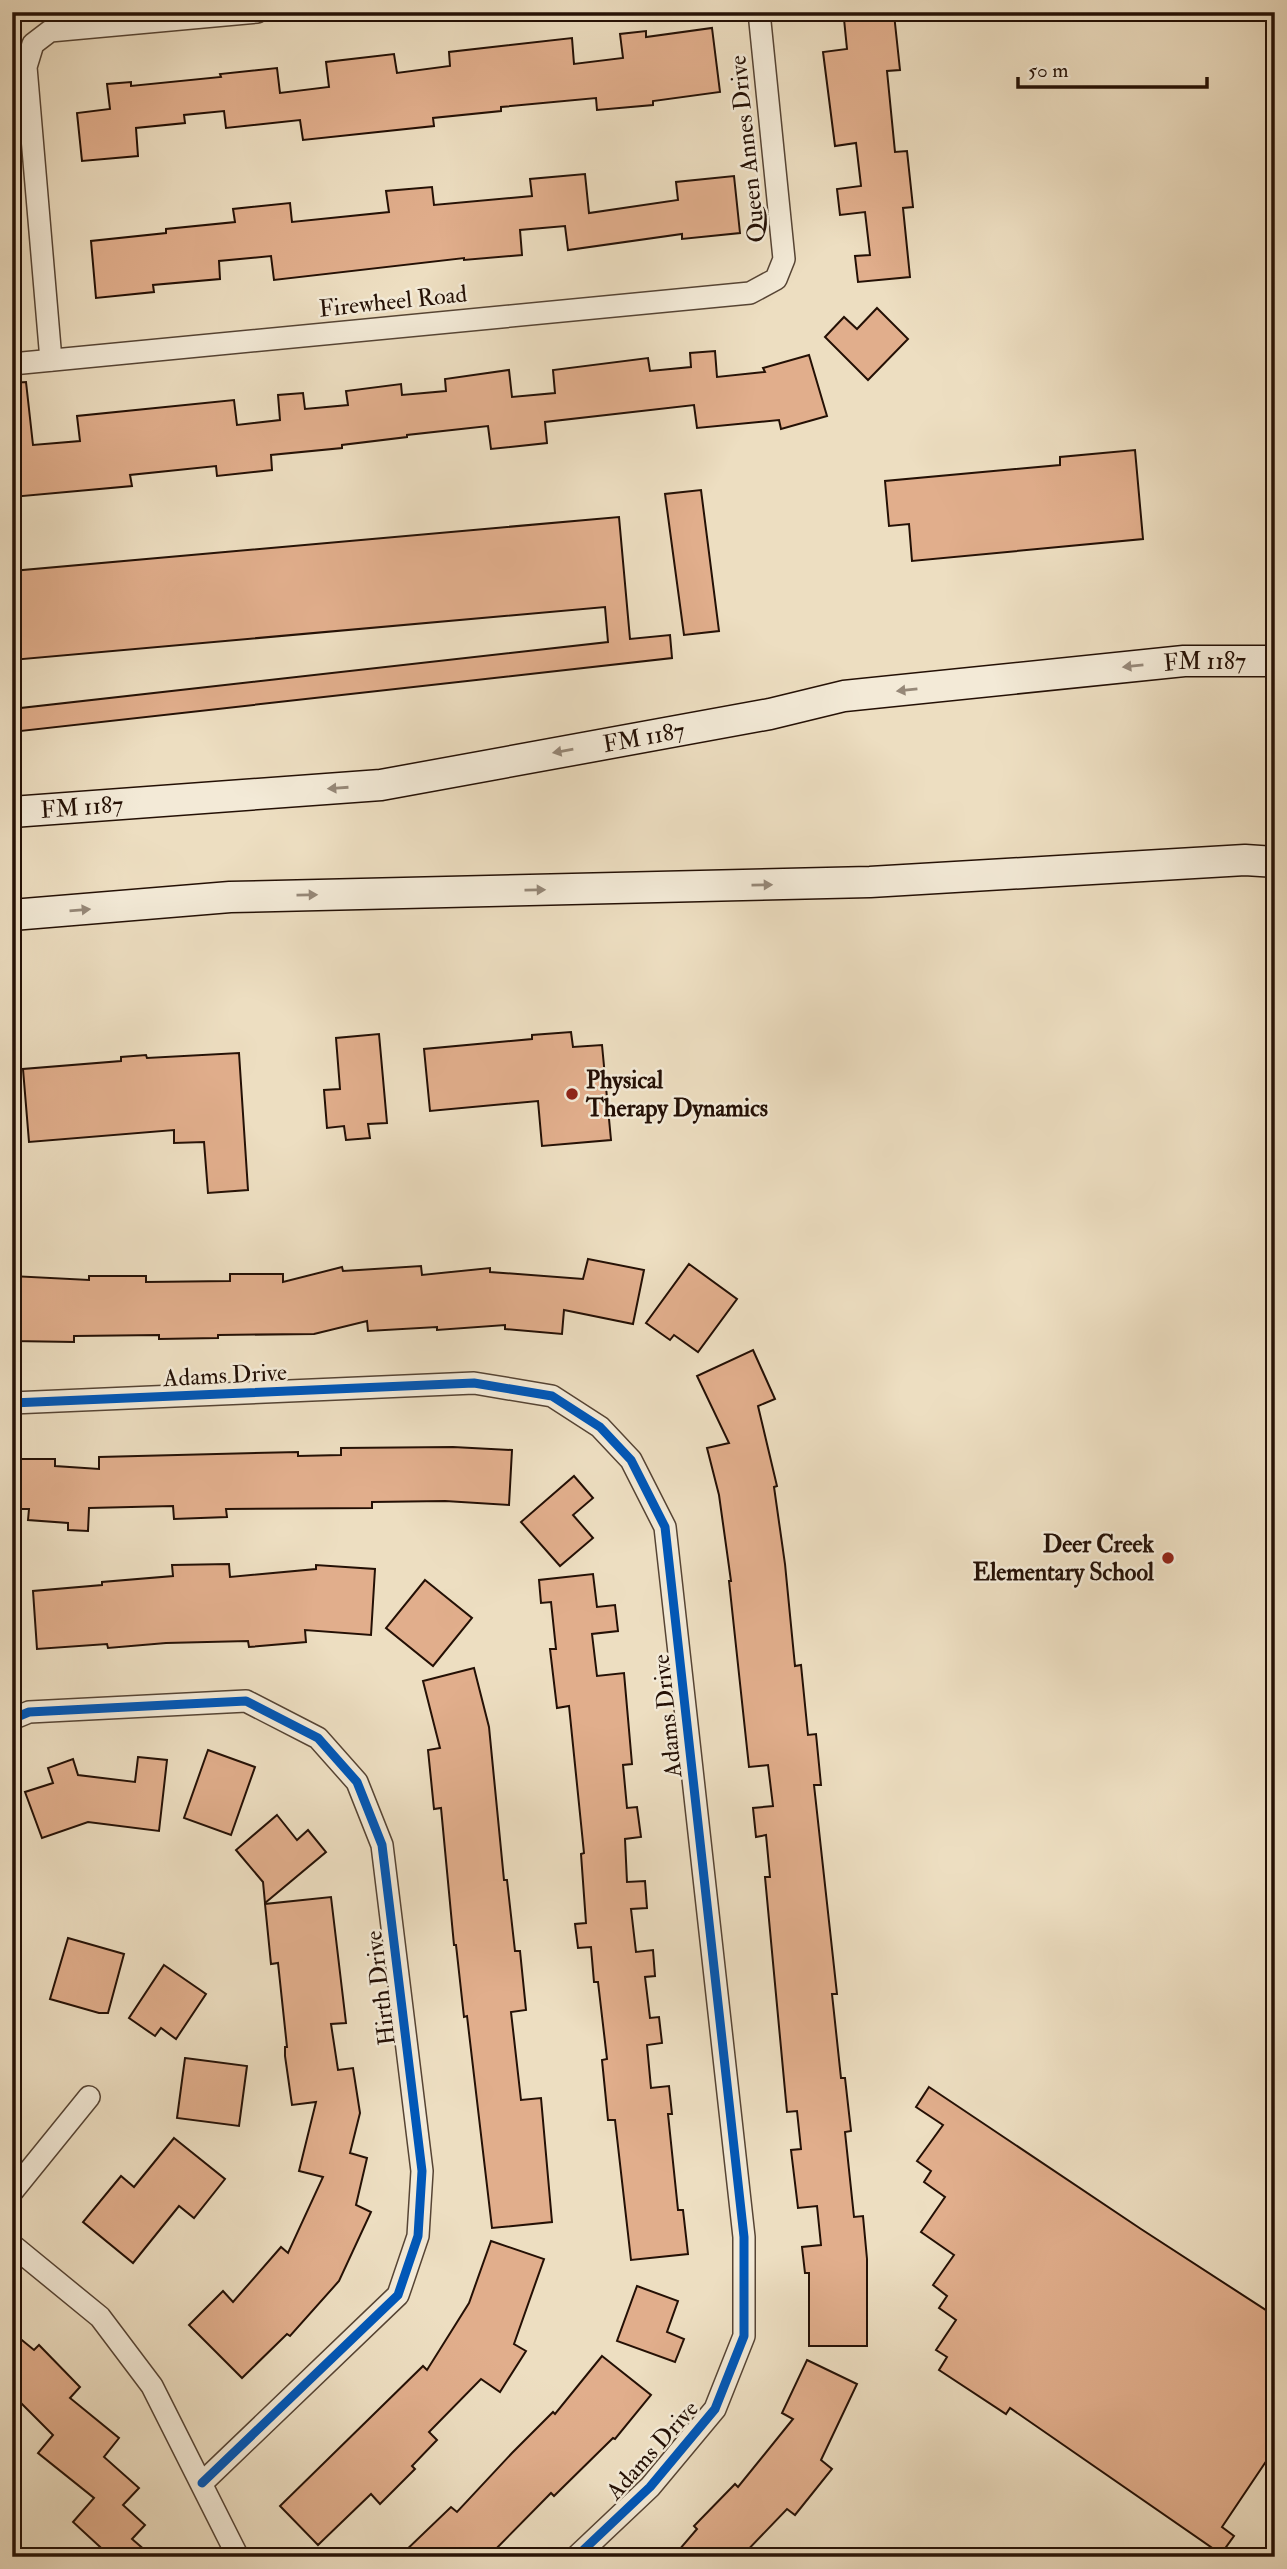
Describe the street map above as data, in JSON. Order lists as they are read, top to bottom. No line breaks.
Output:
{"streets":{"main road":["FM 1187"],"street":["Queen Annes Drive","Firewheel Road","Adams Drive","Hirth Drive"]},"crossings":[["Queen Annes Drive","Firewheel Road"]],"places":["Physical Therapy Dynamics","Deer Creek Elementary School"],"scale_bar":"50 m"}
